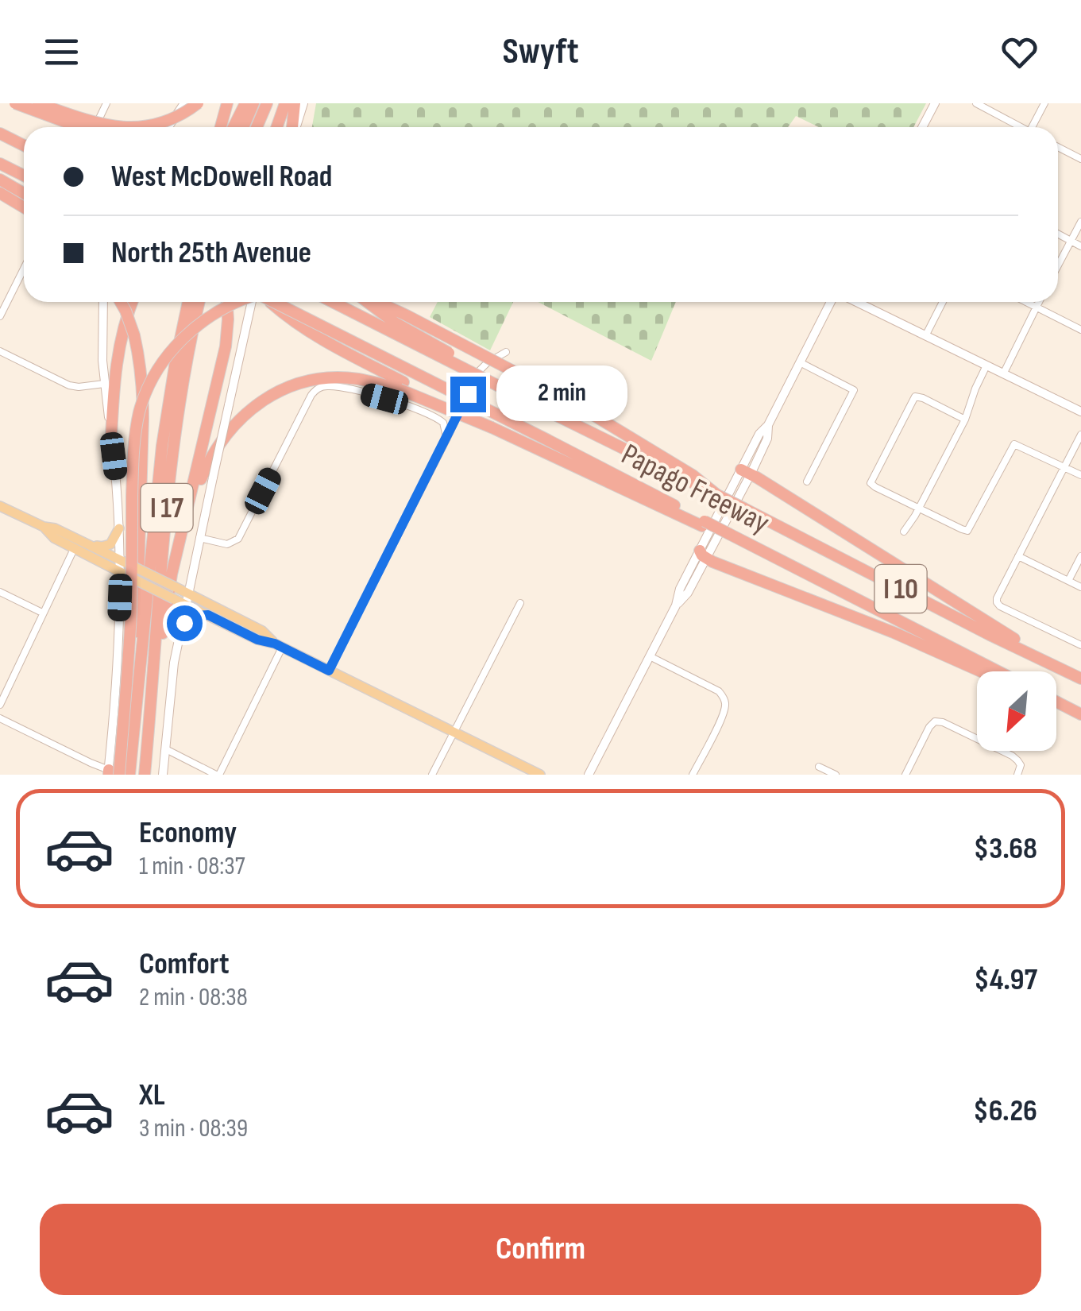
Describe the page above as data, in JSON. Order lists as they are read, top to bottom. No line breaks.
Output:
{"streets":{"highway":["Papago Freeway","I 17","I 10"]},"north":"bottom left","page":{"header":"Swyft","banner":["West McDowell Road","North 25th Avenue"],"bubble":"2 min","list":[{"name":"Economy","note":"1 min · 08:37","value":"$3.68"},{"name":"Comfort","note":"2 min · 08:38","value":"$4.97"},{"name":"XL","note":"3 min · 08:39","value":"$6.26"}],"buttons":"Confirm"}}
